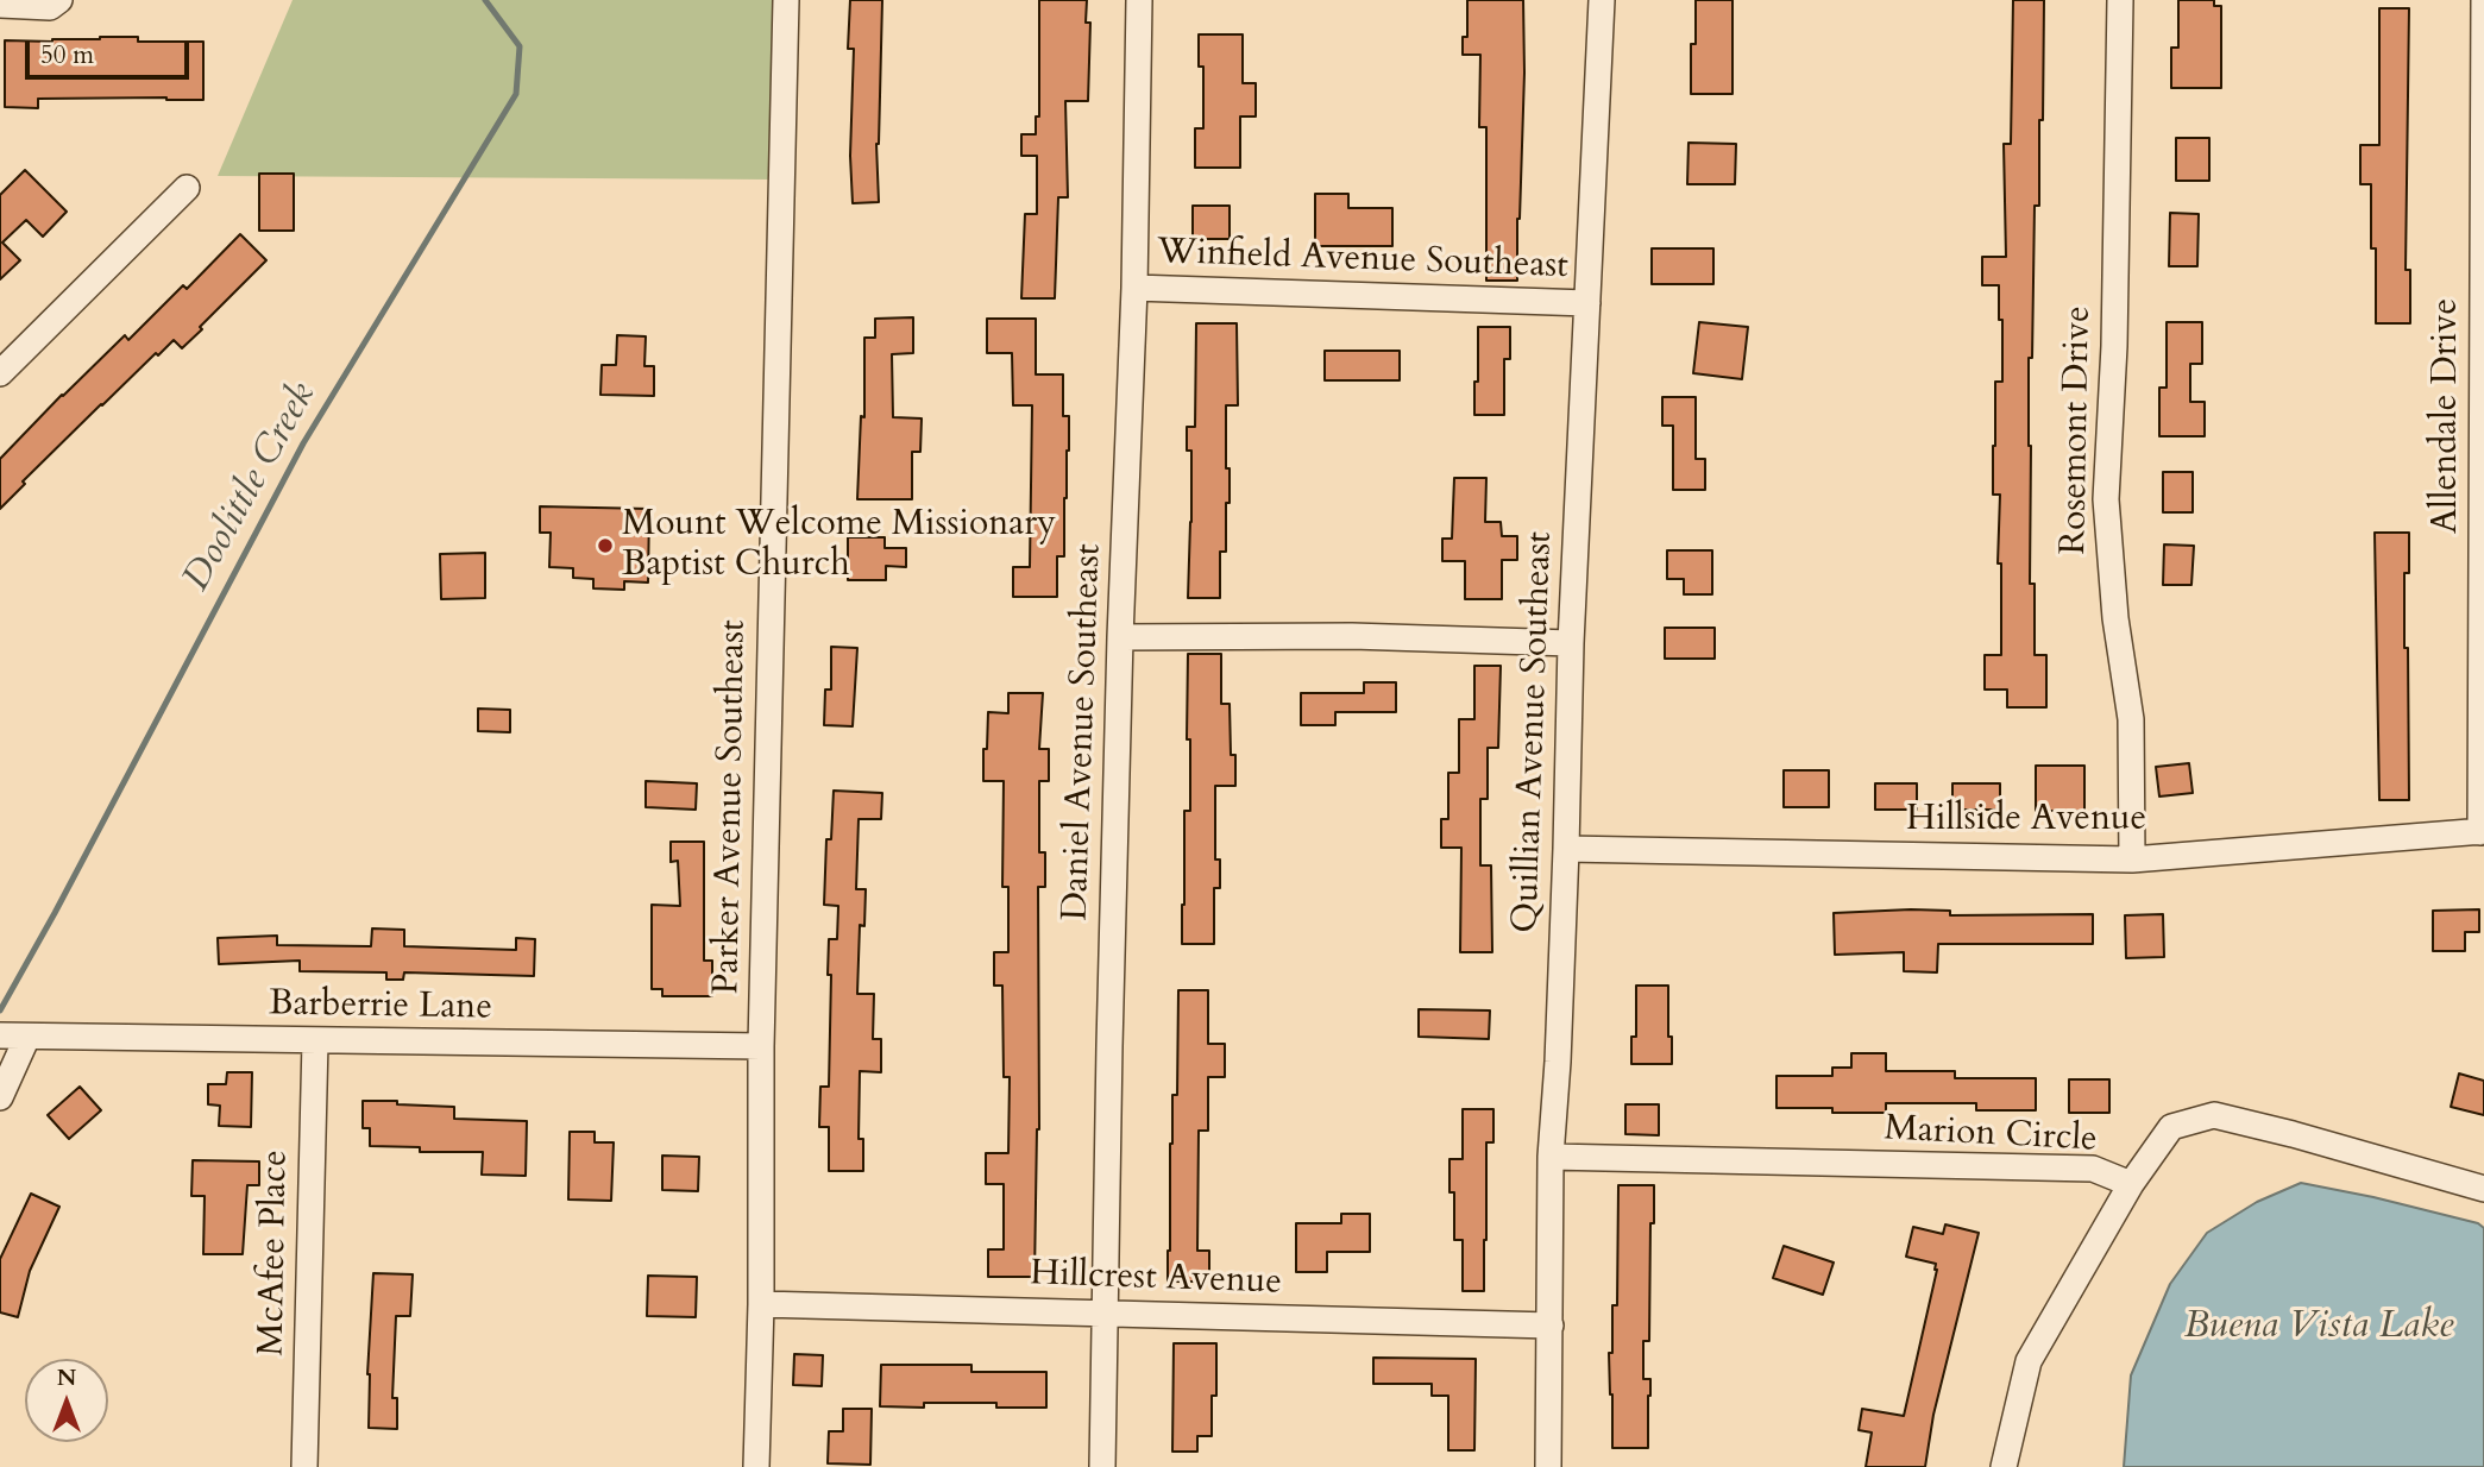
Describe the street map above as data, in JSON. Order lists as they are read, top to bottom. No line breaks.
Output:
{"streets":{"street":["Winfield Avenue Southeast","Allendale Drive","Rosemont Drive","Daniel Avenue Southeast","Quillian Avenue Southeast","Parker Avenue Southeast","Hillside Avenue","Barberrie Lane","Marion Circle","McAfee Place","Hillcrest Avenue"]},"crossings":[["Winfield Avenue Southeast","Daniel Avenue Southeast"],["Winfield Avenue Southeast","Quillian Avenue Southeast"],["Allendale Drive","Hillside Avenue"],["Rosemont Drive","Hillside Avenue"],["Daniel Avenue Southeast","Hillcrest Avenue"],["Quillian Avenue Southeast","Hillside Avenue"],["Quillian Avenue Southeast","Marion Circle"],["Quillian Avenue Southeast","Hillcrest Avenue"],["Parker Avenue Southeast","Barberrie Lane"],["Parker Avenue Southeast","Hillcrest Avenue"],["Barberrie Lane","McAfee Place"]],"water":["Doolittle Creek","Buena Vista Lake"],"places":["Mount Welcome Missionary Baptist Church"],"scale_bar":"50 m","north":"top"}
